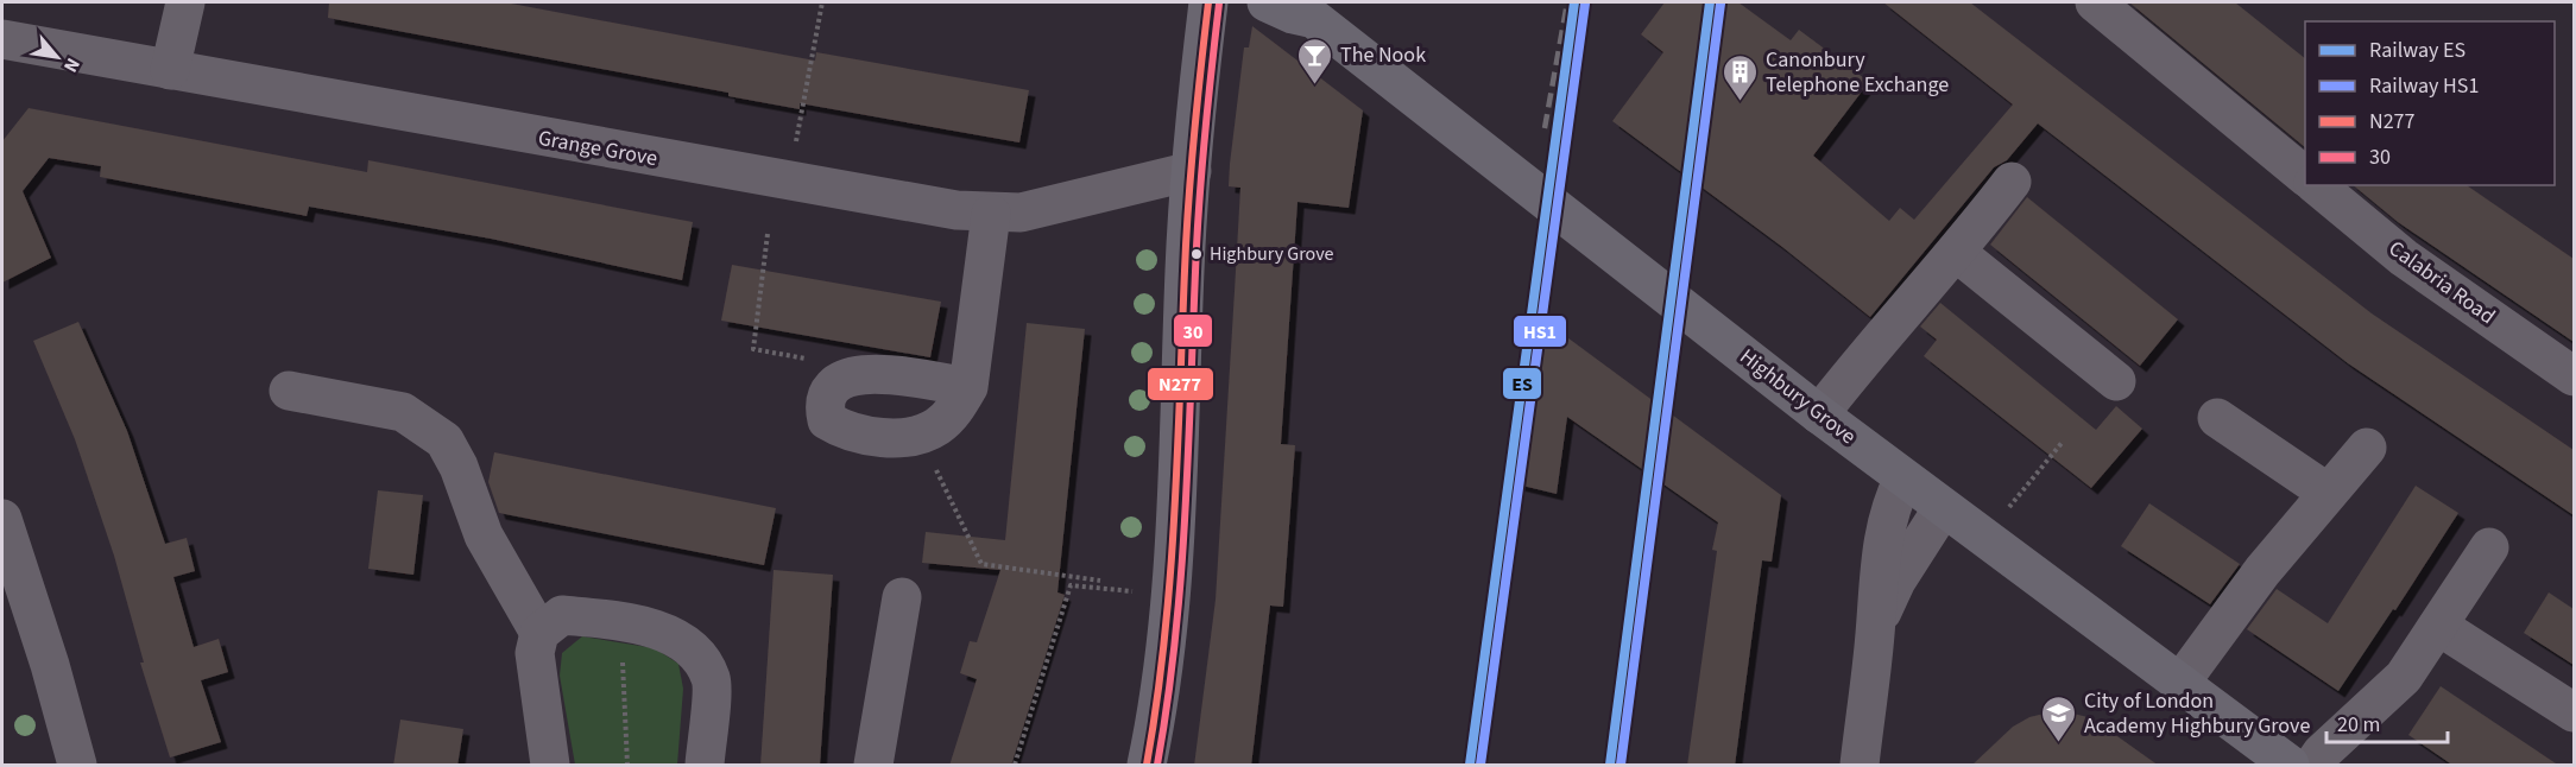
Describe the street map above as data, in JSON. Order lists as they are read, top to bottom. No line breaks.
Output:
{"streets":{"main road":["Highbury Grove"],"street":["Grange Grove","Calabria Road"]},"places":{"bar":["The Nook"],"building":["Canonbury Telephone Exchange"],"other":["Highbury Grove"],"school or university":["City of London Academy Highbury Grove"]},"lines":["rail line ES","transit line N277","rail line HS1","transit line 30"],"legend":["Railway ES","Railway HS1","N277","30"],"scale_bar":"20 m","north":"bottom right"}
